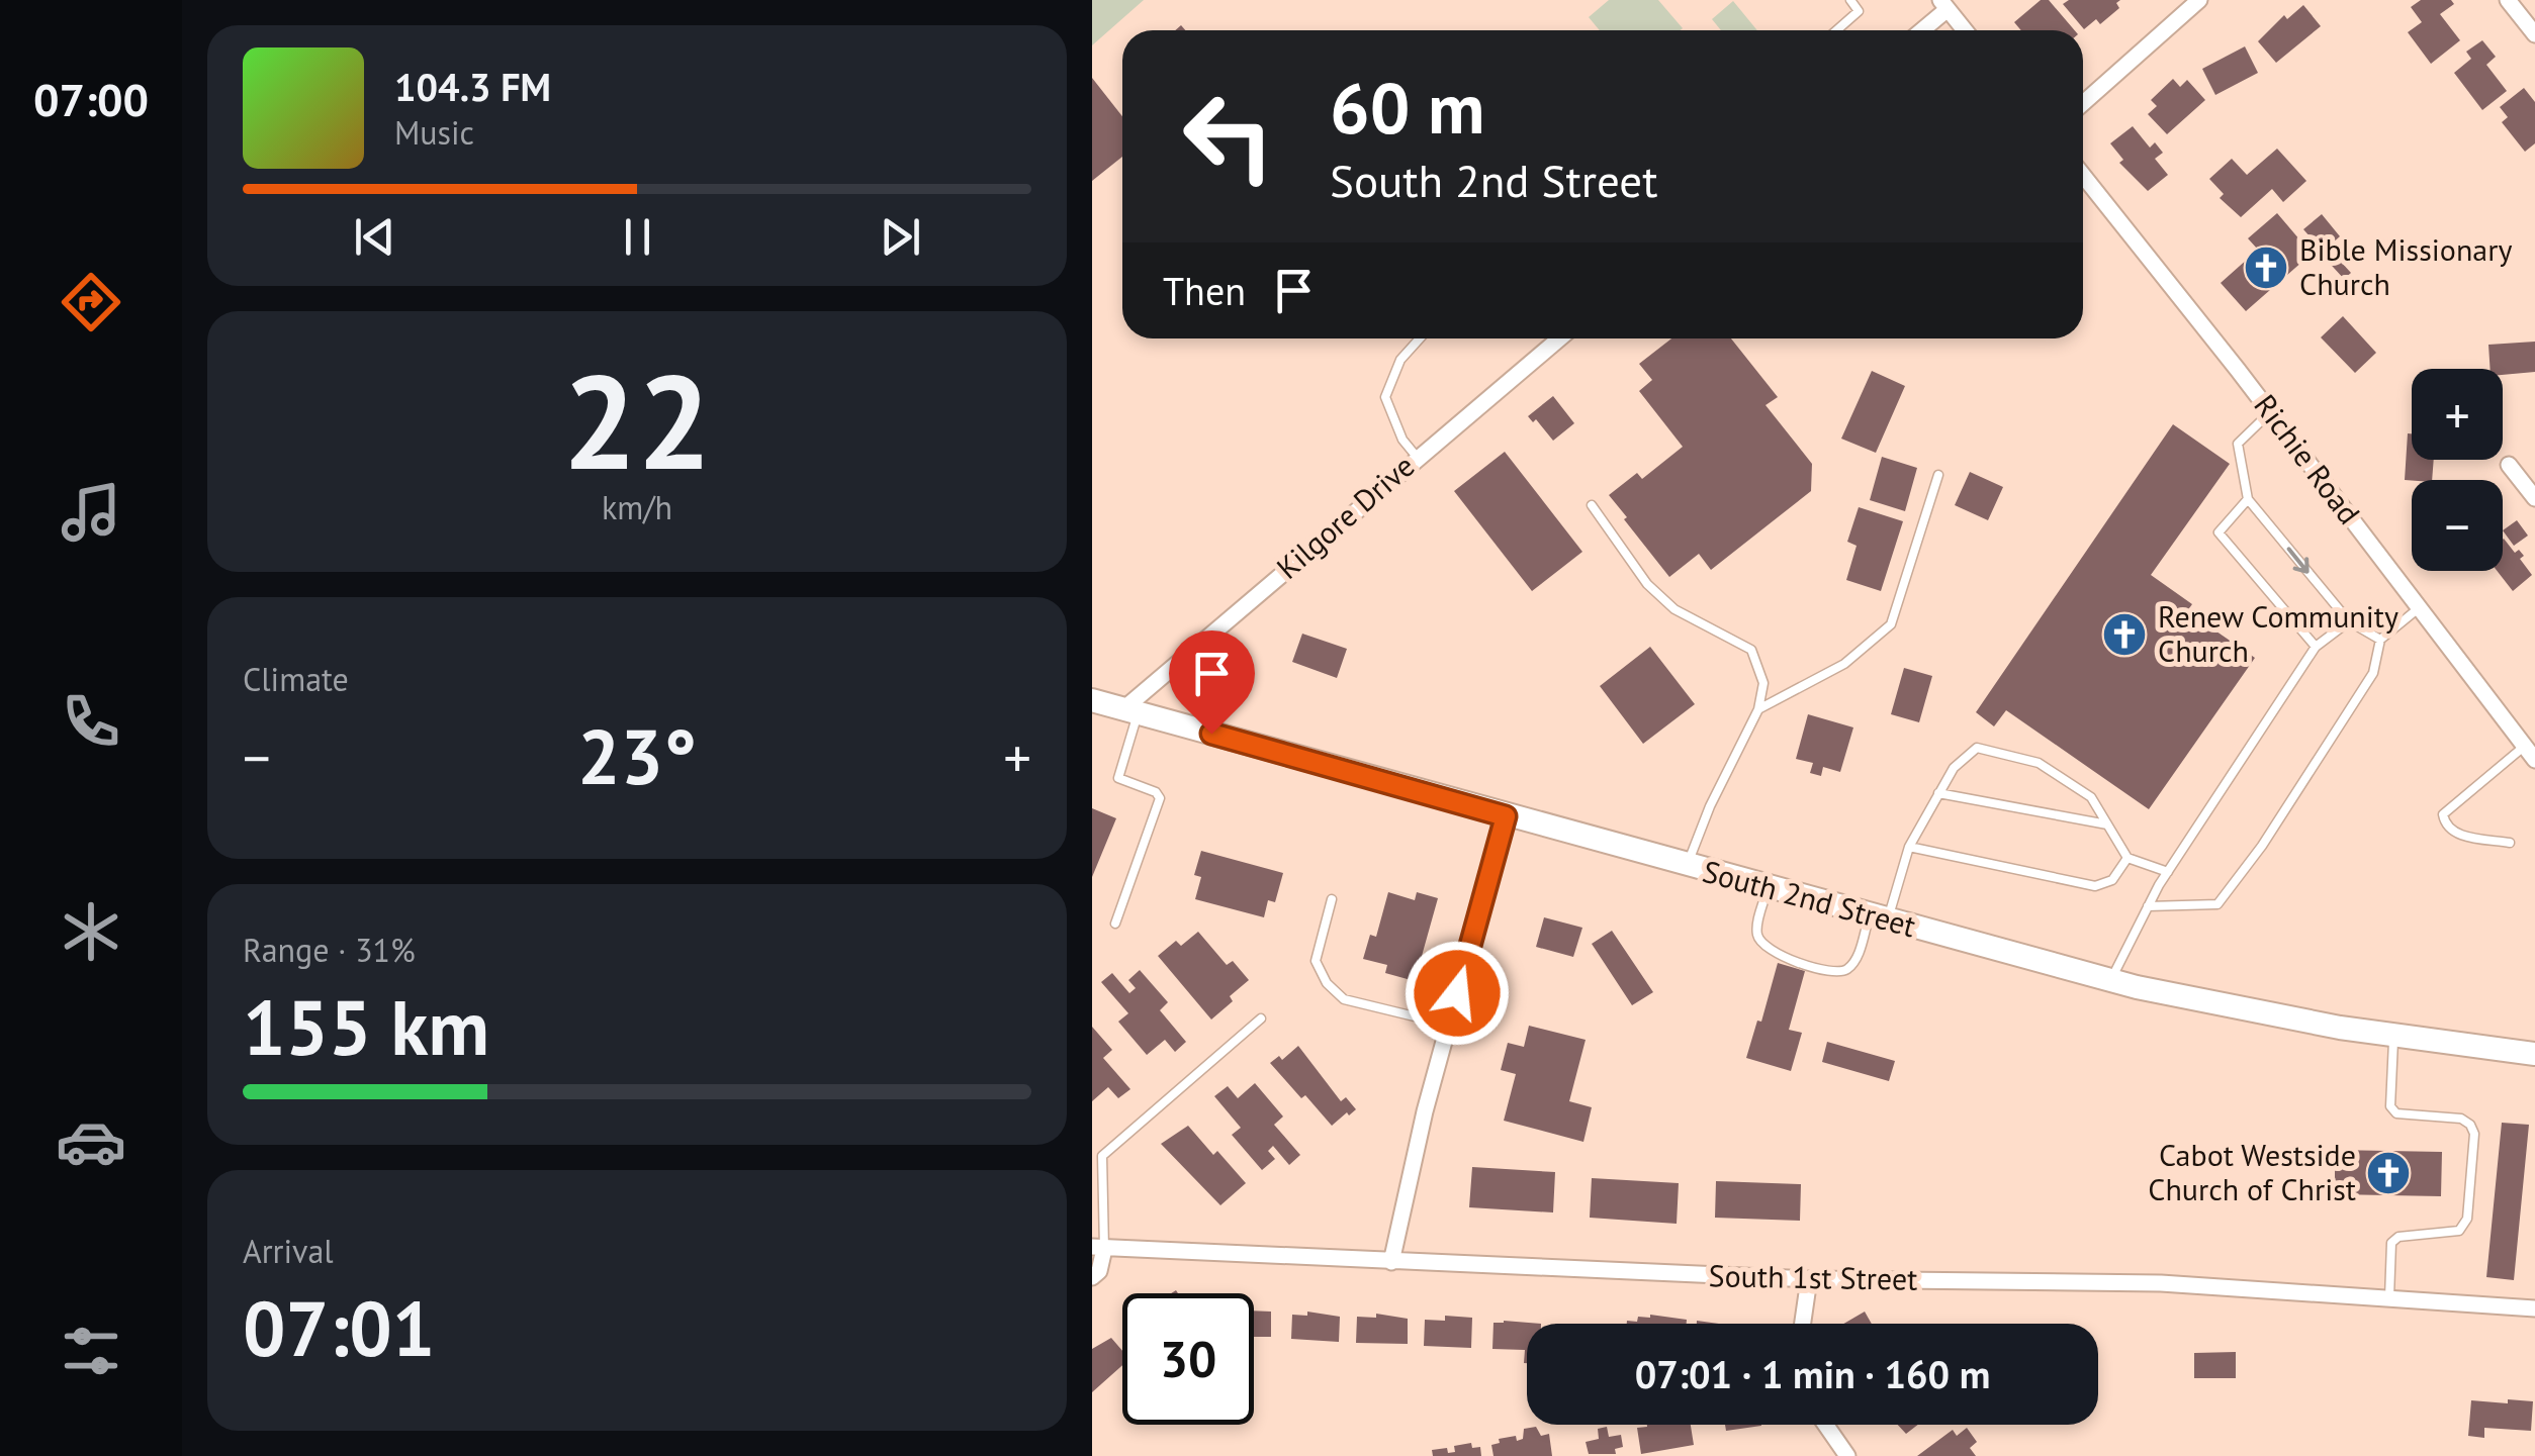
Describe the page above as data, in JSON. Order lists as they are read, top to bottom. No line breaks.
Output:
{"streets":{"main road":["South 2nd Street"],"street":["Richie Road","Kilgore Drive","South 1st Street"]},"crossings":[["Kilgore Drive","South 2nd Street"]],"places":{"church":["Bible Missionary Church","Renew Community Church","Cabot Westside Church of Christ"]},"page":{"tabs":"07:00","turn":["60 m","South 2nd Street"],"song":["104.3 FM","Music"],"then":"Then","tile":[["22","km/h"],"Climate",["Range · 31%","155 km"],["Arrival","07:01"]],"map_buttons":["+","−"],"heat":["−","23°","+"],"limit":"30","trip":"07:01 · 1 min · 160 m"}}
